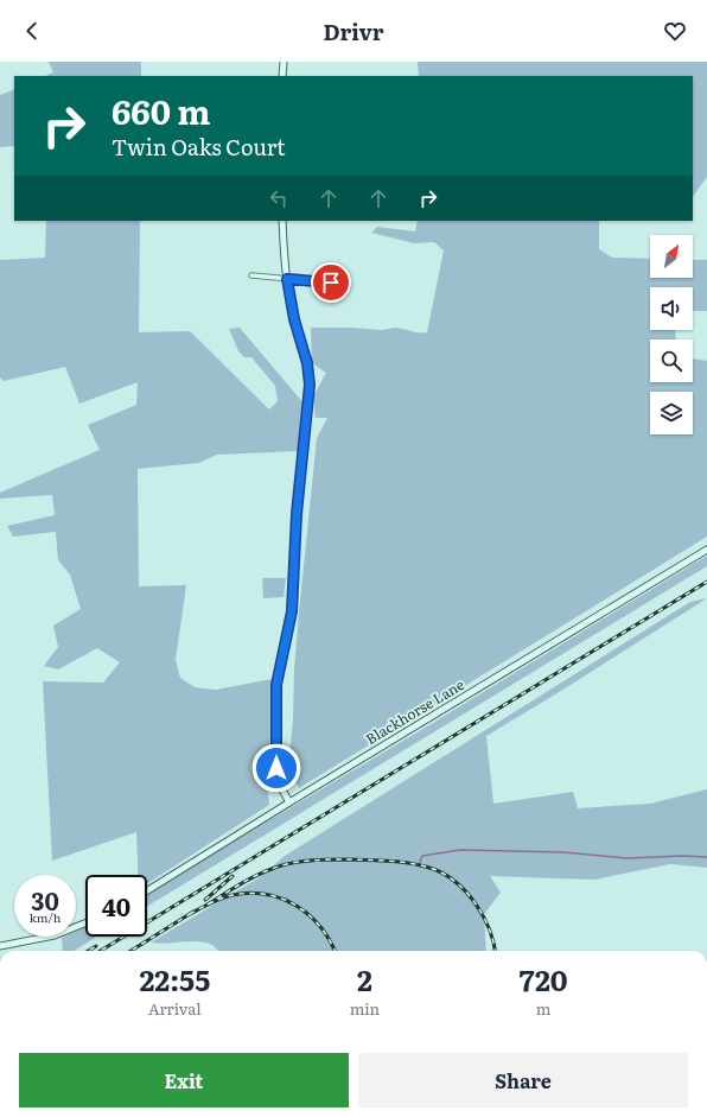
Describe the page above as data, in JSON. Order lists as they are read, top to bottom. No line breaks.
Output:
{"streets":{"street":["Blackhorse Lane"]},"north":"top right","page":{"header":"Drivr","turn":["660 m","Twin Oaks Court"],"speed":"30 km/h","limit":"40","eta":["22:55","Arrival","2","min","720","m"],"buttons":["Exit","Share"]}}
